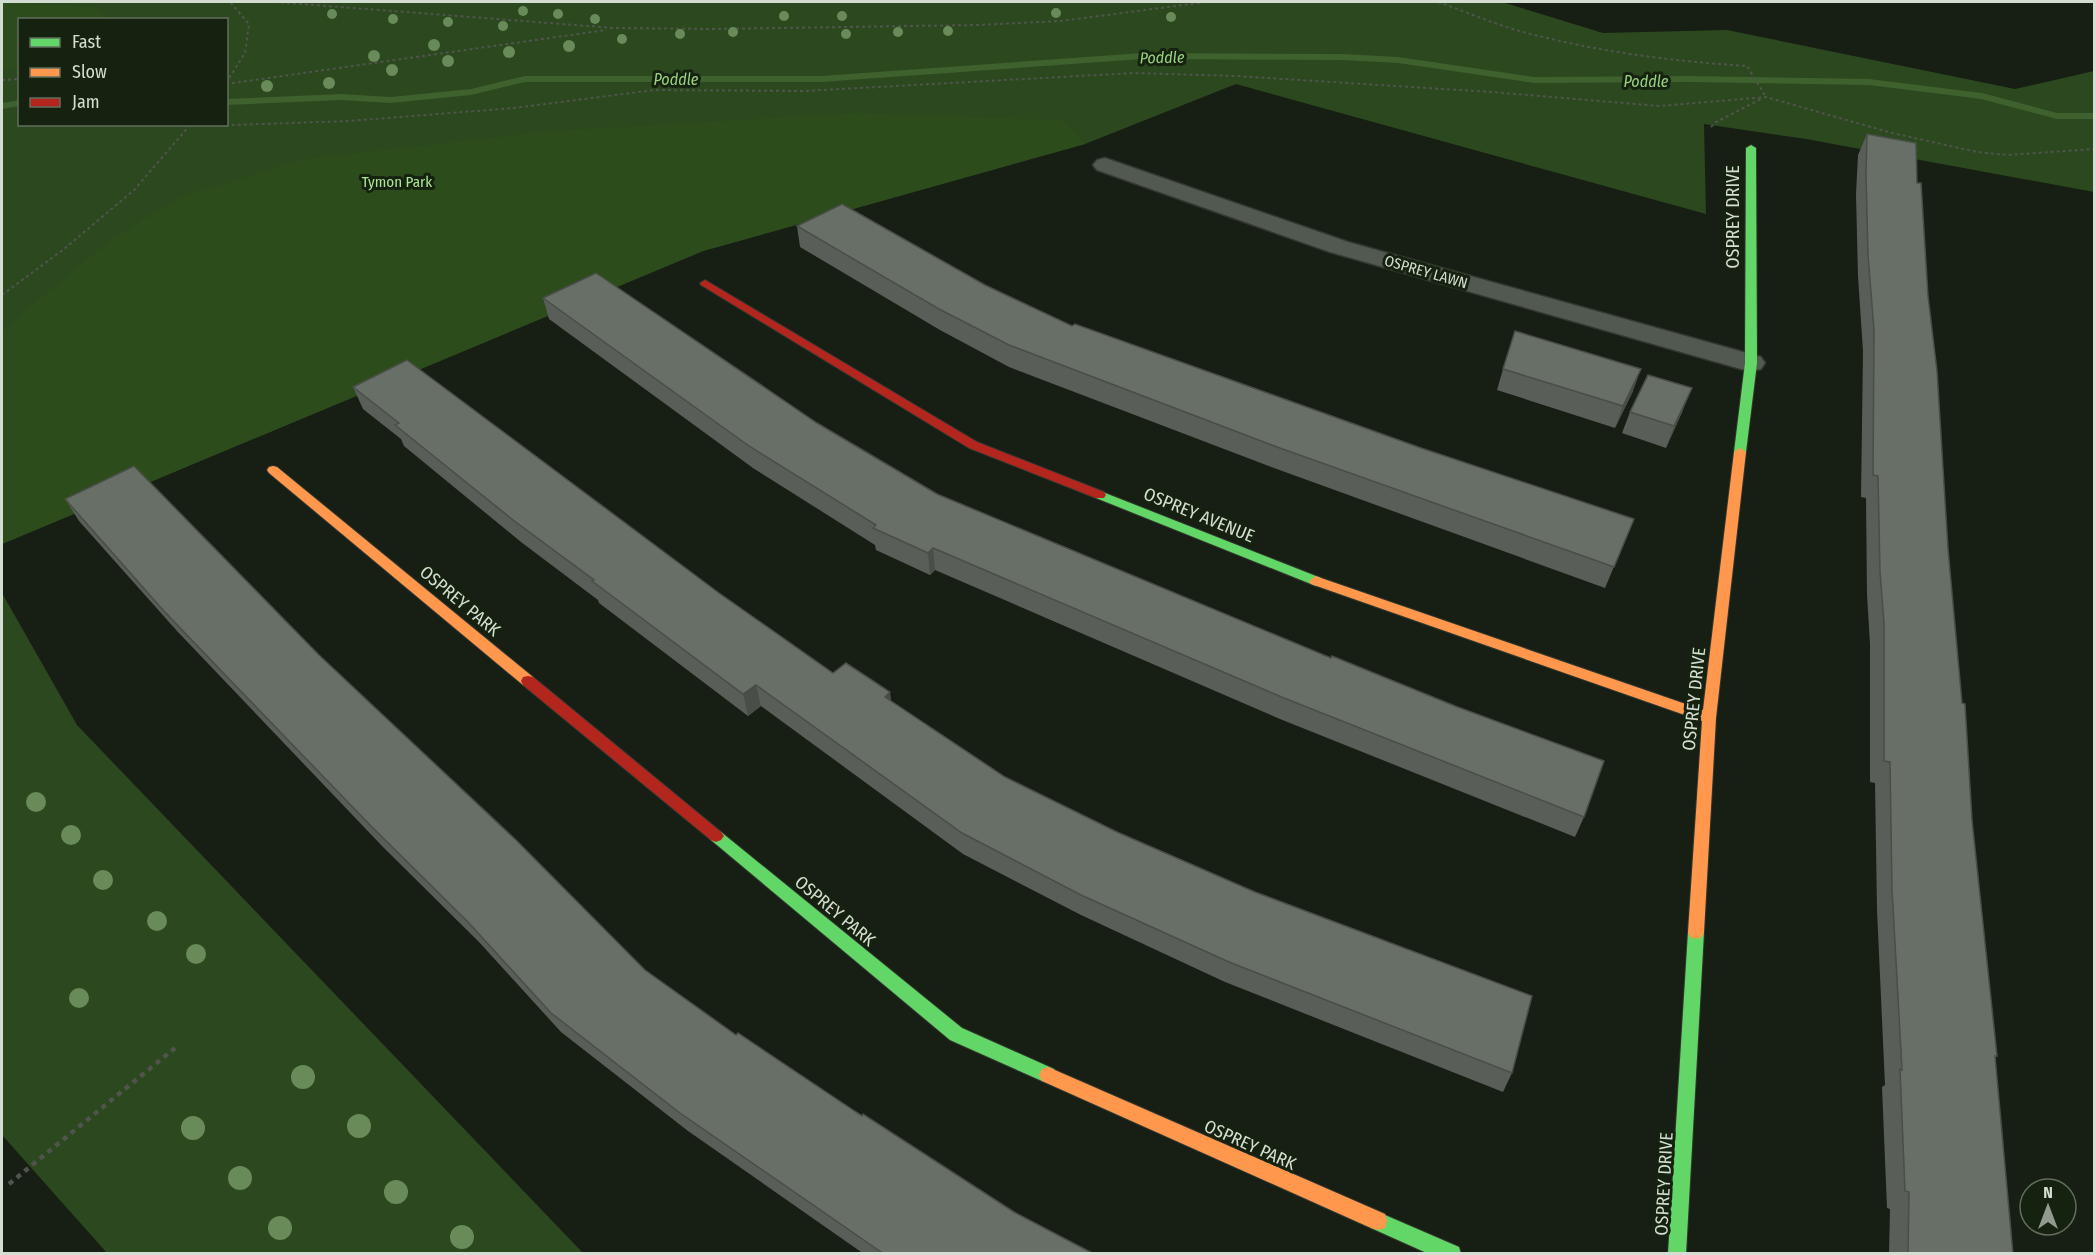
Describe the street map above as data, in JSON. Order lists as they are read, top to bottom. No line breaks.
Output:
{"streets":{"street":["OSPREY DRIVE","OSPREY LAWN","OSPREY AVENUE","OSPREY PARK"]},"crossings":[["OSPREY DRIVE","OSPREY LAWN"],["OSPREY DRIVE","OSPREY AVENUE"]],"water":["Poddle"],"parks":["Tymon Park"],"legend":["Fast","Slow","Jam"],"north":"top"}
